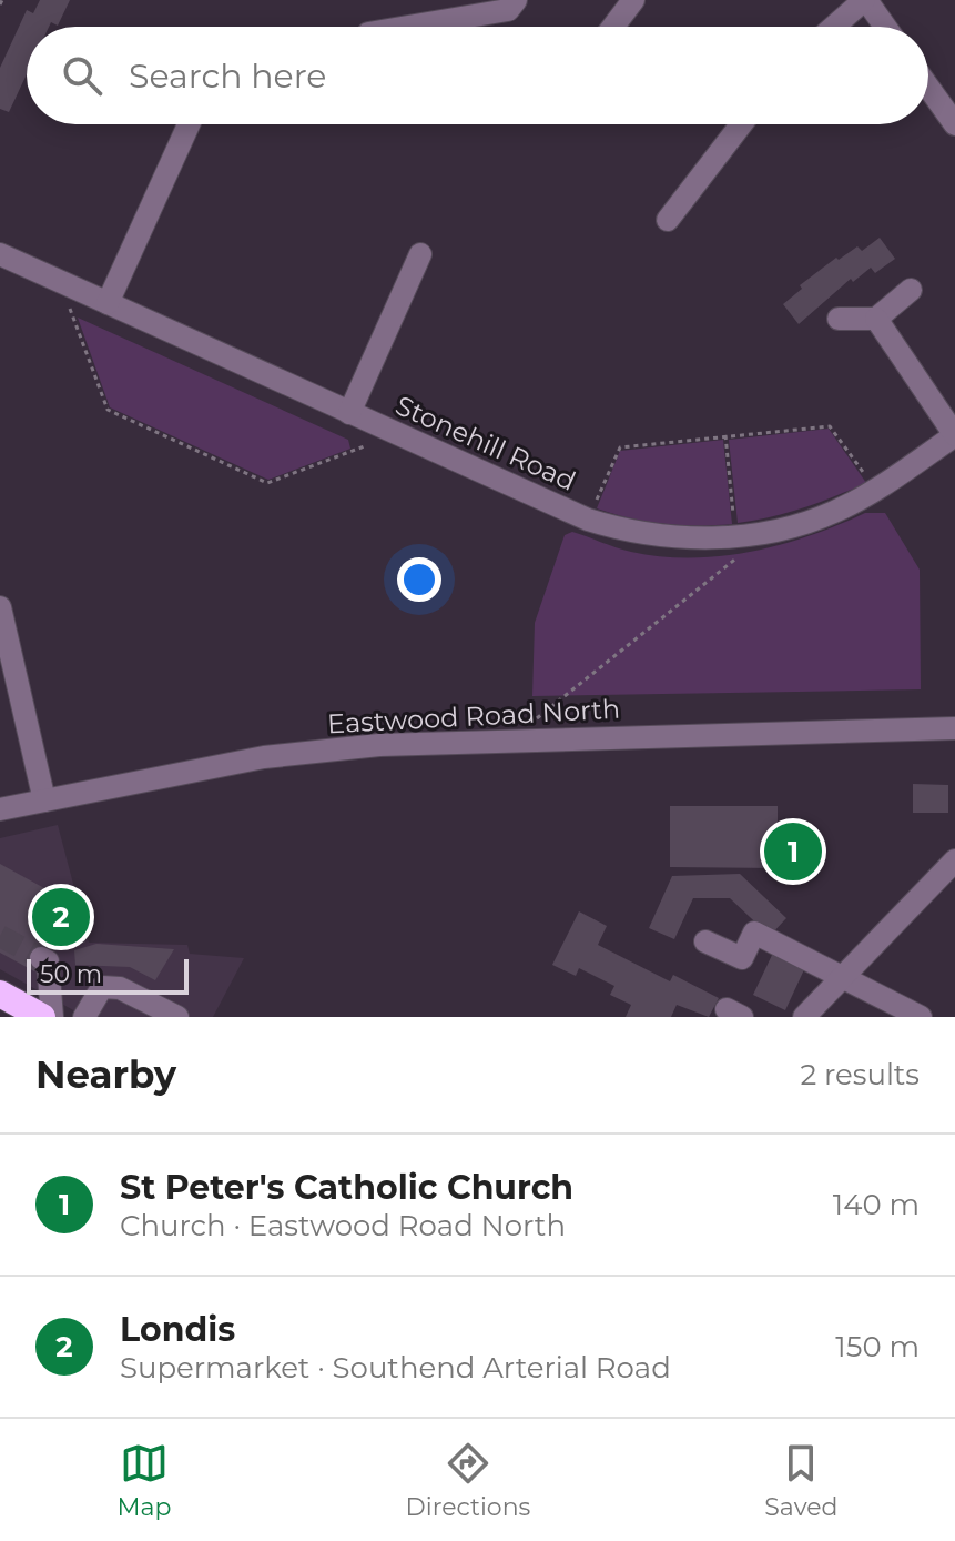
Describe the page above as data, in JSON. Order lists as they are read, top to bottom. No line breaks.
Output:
{"streets":{"street":["Stonehill Road","Eastwood Road North"]},"scale_bar":"50 m","page":{"search":"Search here","pins":["1","2"],"scale":"50 m","heading":["Nearby","2 results"],"list":[{"mark":"1","name":"St Peter's Catholic Church","note":"Church · Eastwood Road North","value":"140 m"},{"mark":"2","name":"Londis","note":"Supermarket · Southend Arterial Road","value":"150 m"}],"nav":["Map","Directions","Saved"]}}
